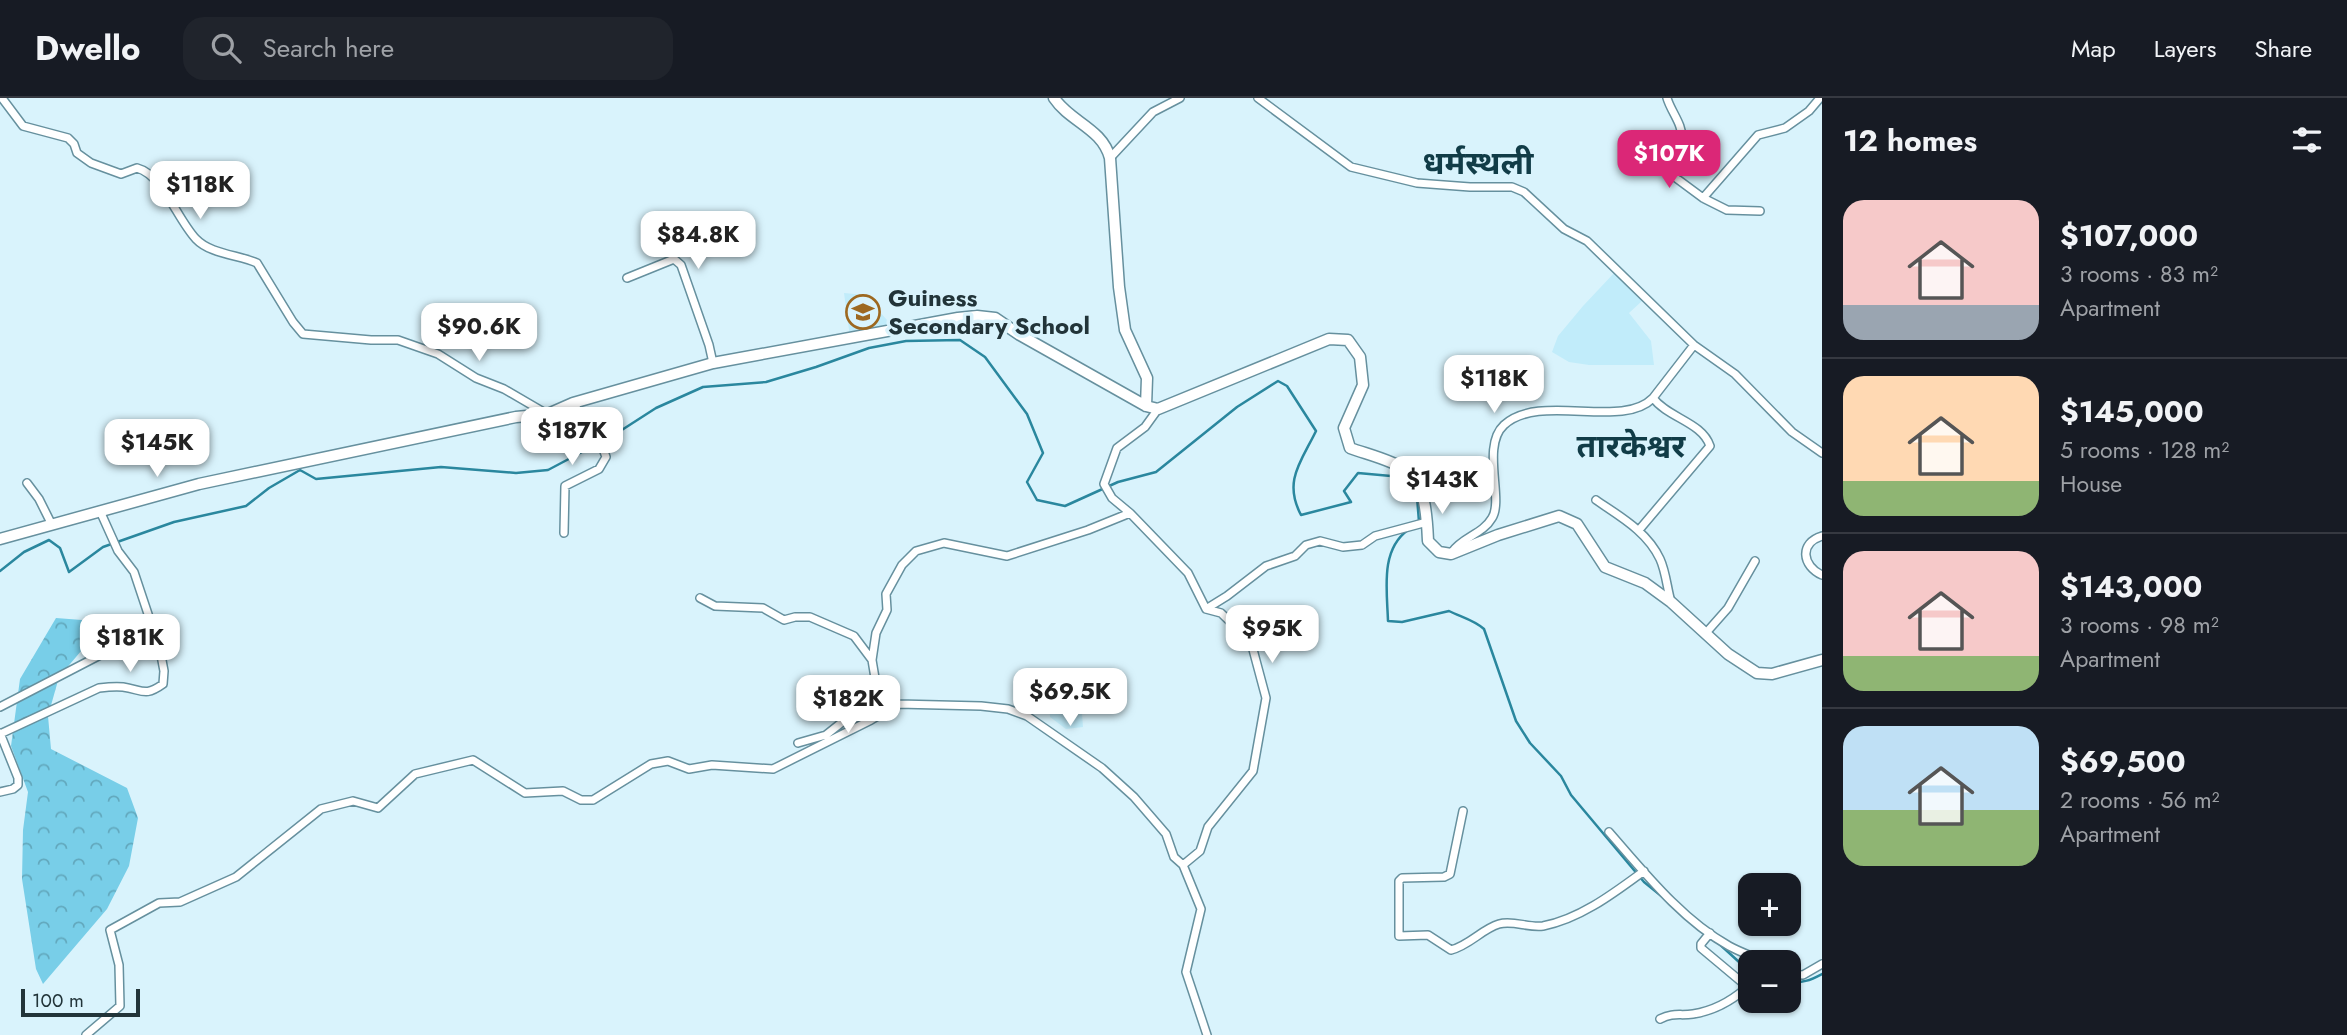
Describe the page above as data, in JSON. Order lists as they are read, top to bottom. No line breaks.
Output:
{"districts":["धर्मस्थली","तारकेश्वर"],"places":{"school or university":["Guiness Secondary School"]},"scale_bar":"100 m","page":{"header":"Dwello","search":"Search here","nav":["Map","Layers","Share"],"heading":"12 homes","price":["$107K","$118K","$84.8K","$90.6K","$118K","$187K","$145K","$143K","$95K","$181K","$69.5K","$182K"],"list":[{"name":"$107,000","note":"3 rooms · 83 m² · Apartment"},{"name":"$145,000","note":"5 rooms · 128 m² · House"},{"name":"$143,000","note":"3 rooms · 98 m² · Apartment"},{"name":"$69,500","note":"2 rooms · 56 m² · Apartment"}],"map_buttons":["+","−"],"scale":"100 m"}}
